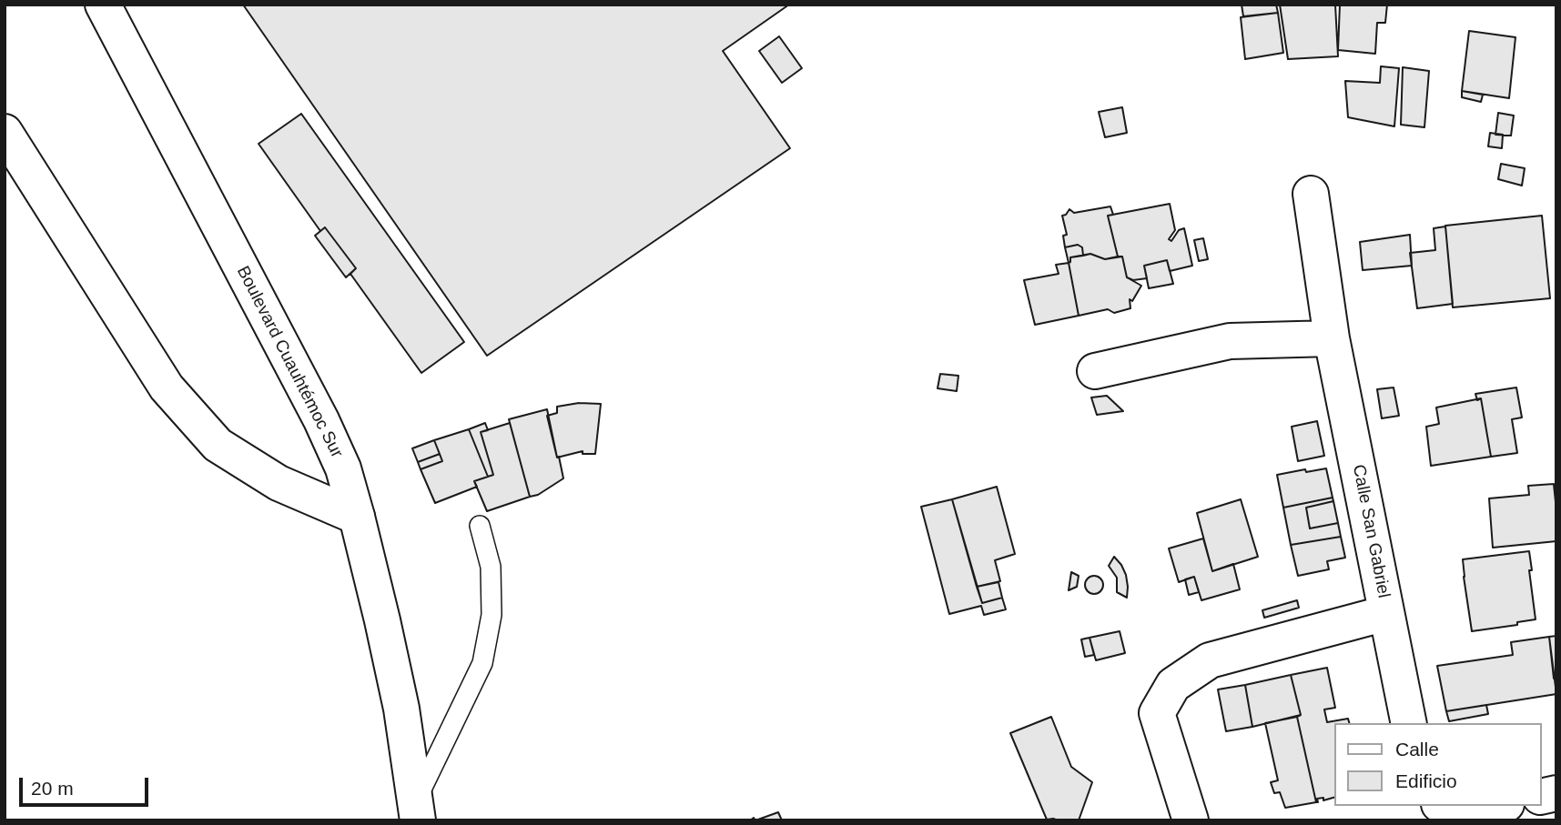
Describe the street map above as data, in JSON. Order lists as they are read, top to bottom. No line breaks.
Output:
{"streets":{"street":["Boulevard Cuauhtémoc Sur","Calle San Gabriel"]},"legend":["Calle","Edificio"],"scale_bar":"20 m"}
